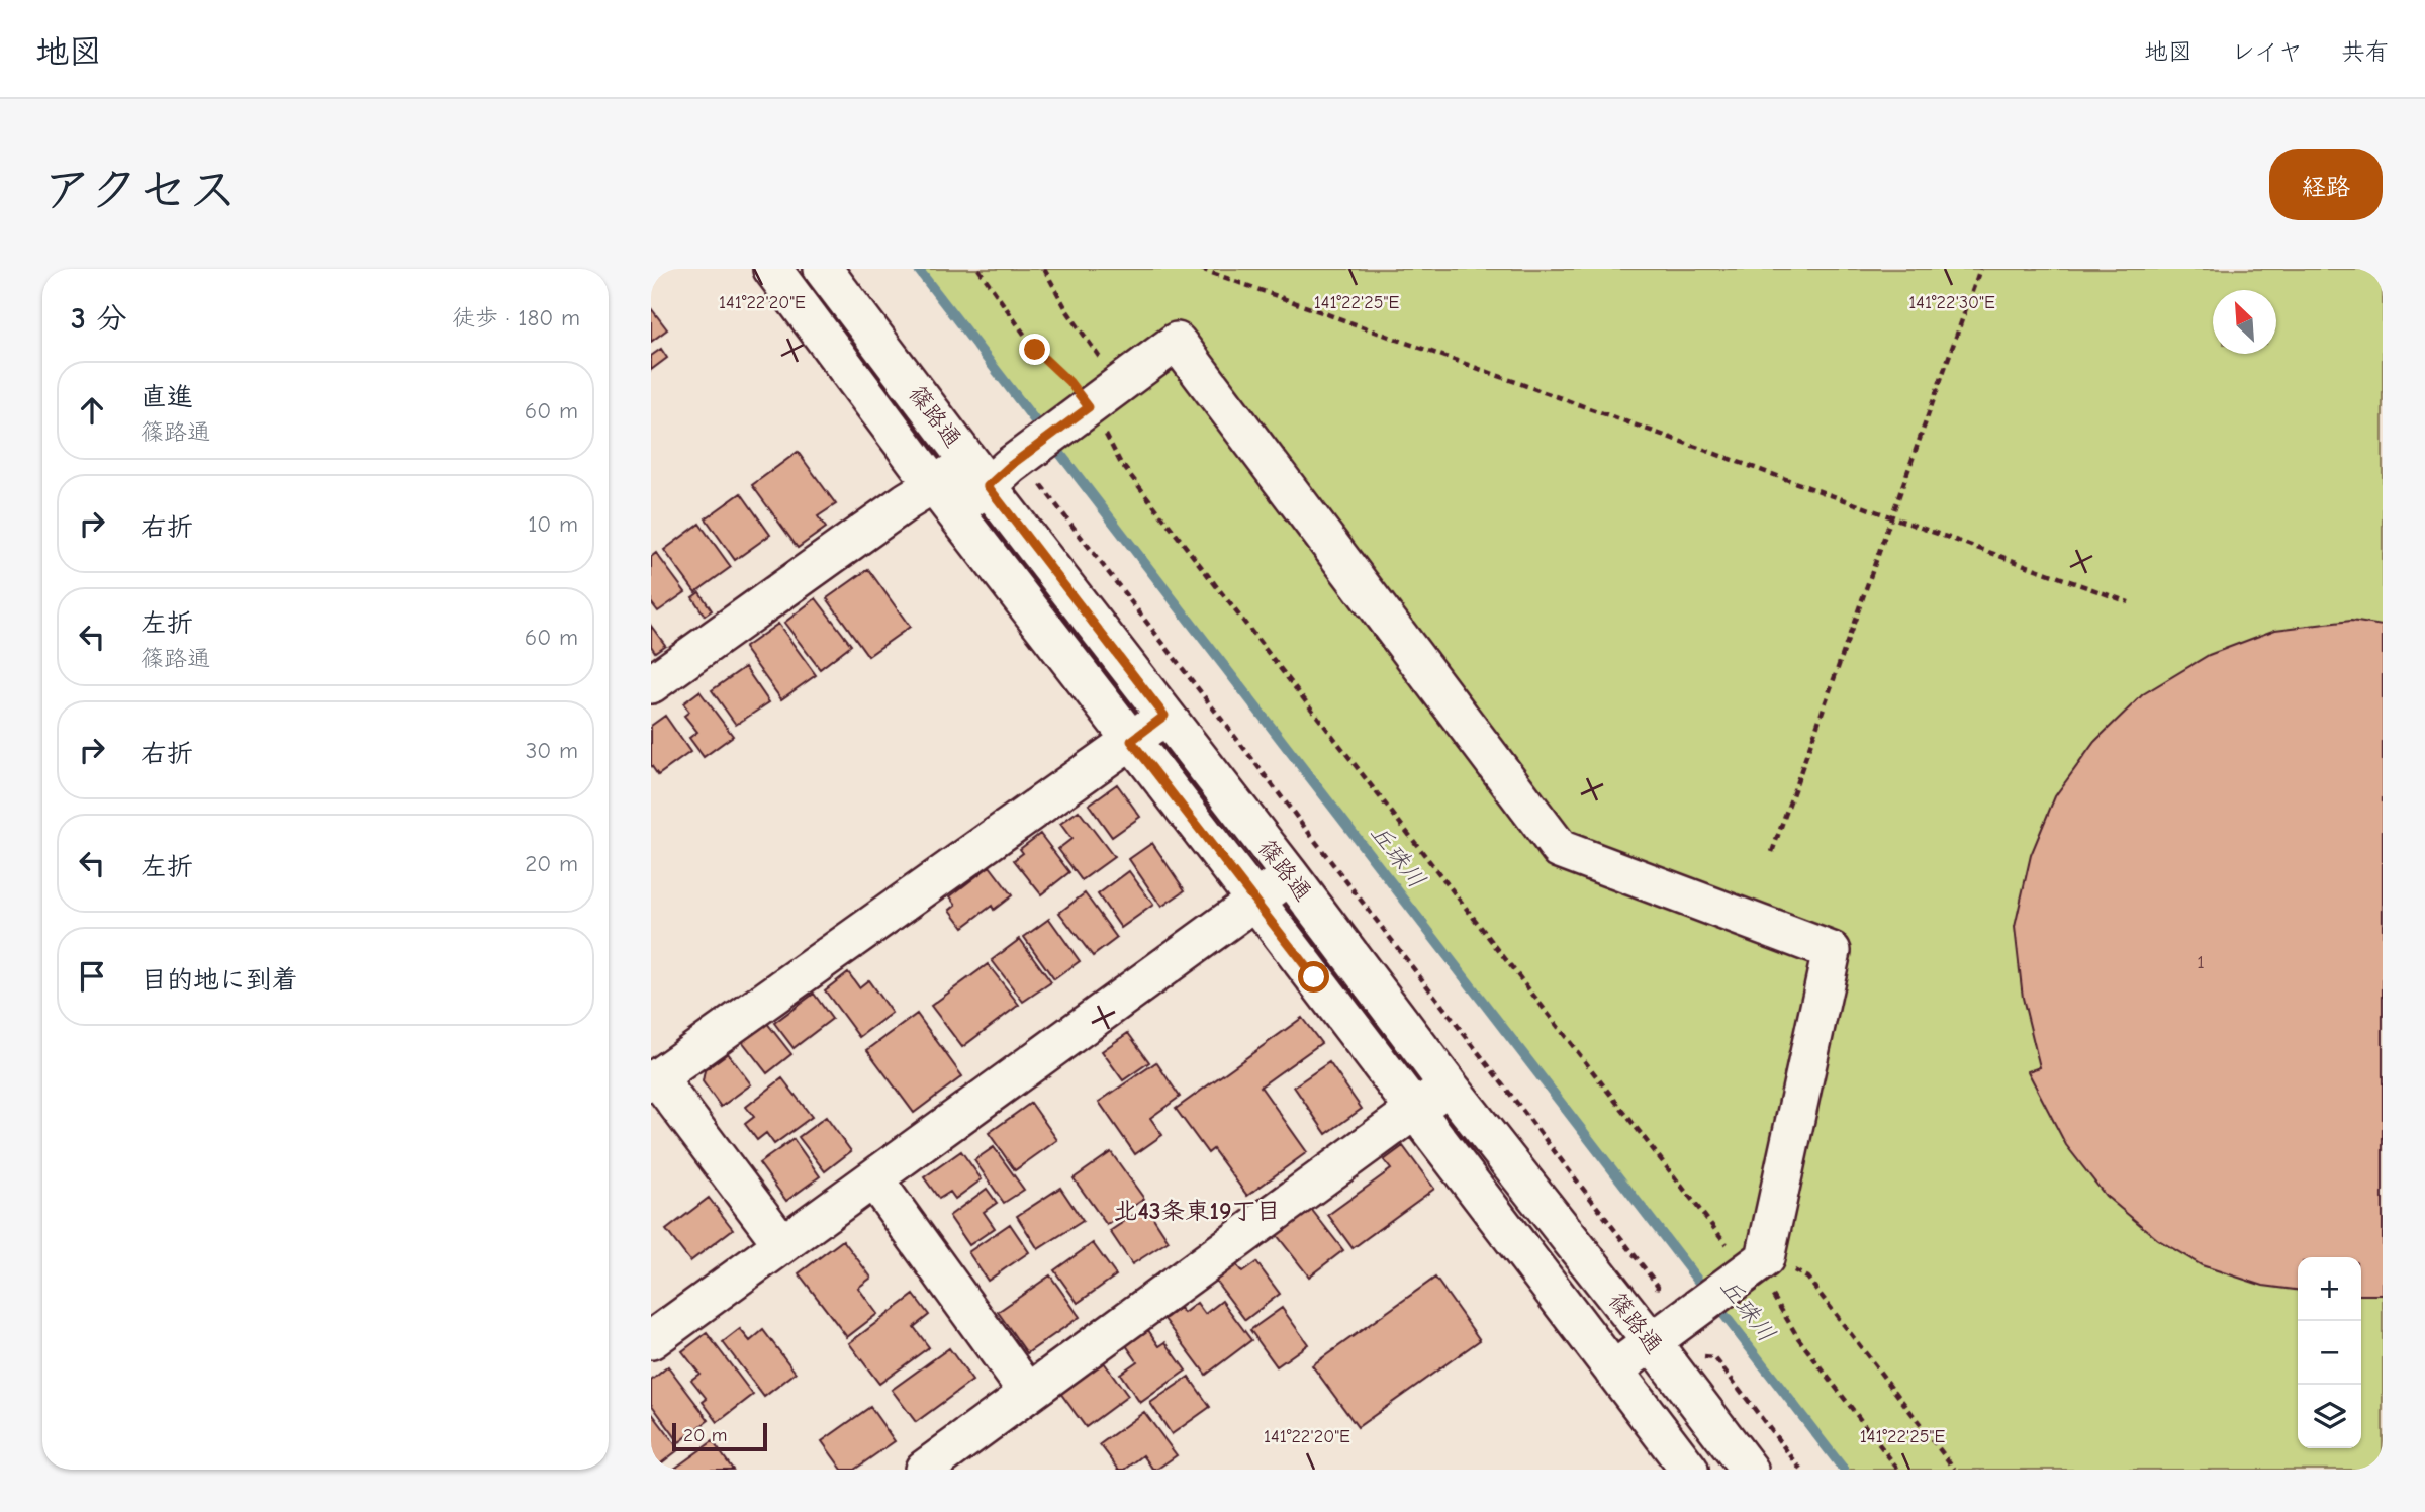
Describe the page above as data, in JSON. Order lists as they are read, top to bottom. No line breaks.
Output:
{"streets":{"street":["篠路通"]},"districts":["北43条東19丁目"],"water":["丘珠川"],"house_numbers":["1"],"scale_bar":"20 m","north":"top left","page":{"header":"地図","nav":["地図","レイヤ","共有"],"title":"アクセス","buttons":"経路","heading":["3 分","徒歩 · 180 m"],"list":[["直進","篠路通","60 m"],["右折","10 m"],["左折","篠路通","60 m"],["右折","30 m"],["左折","20 m"],"目的地に到着"],"map_buttons":["+","−"],"scale":"20 m"},"coordinates":["141°22'25\"E","141°22'30\"E","141°22'20\"E"]}
